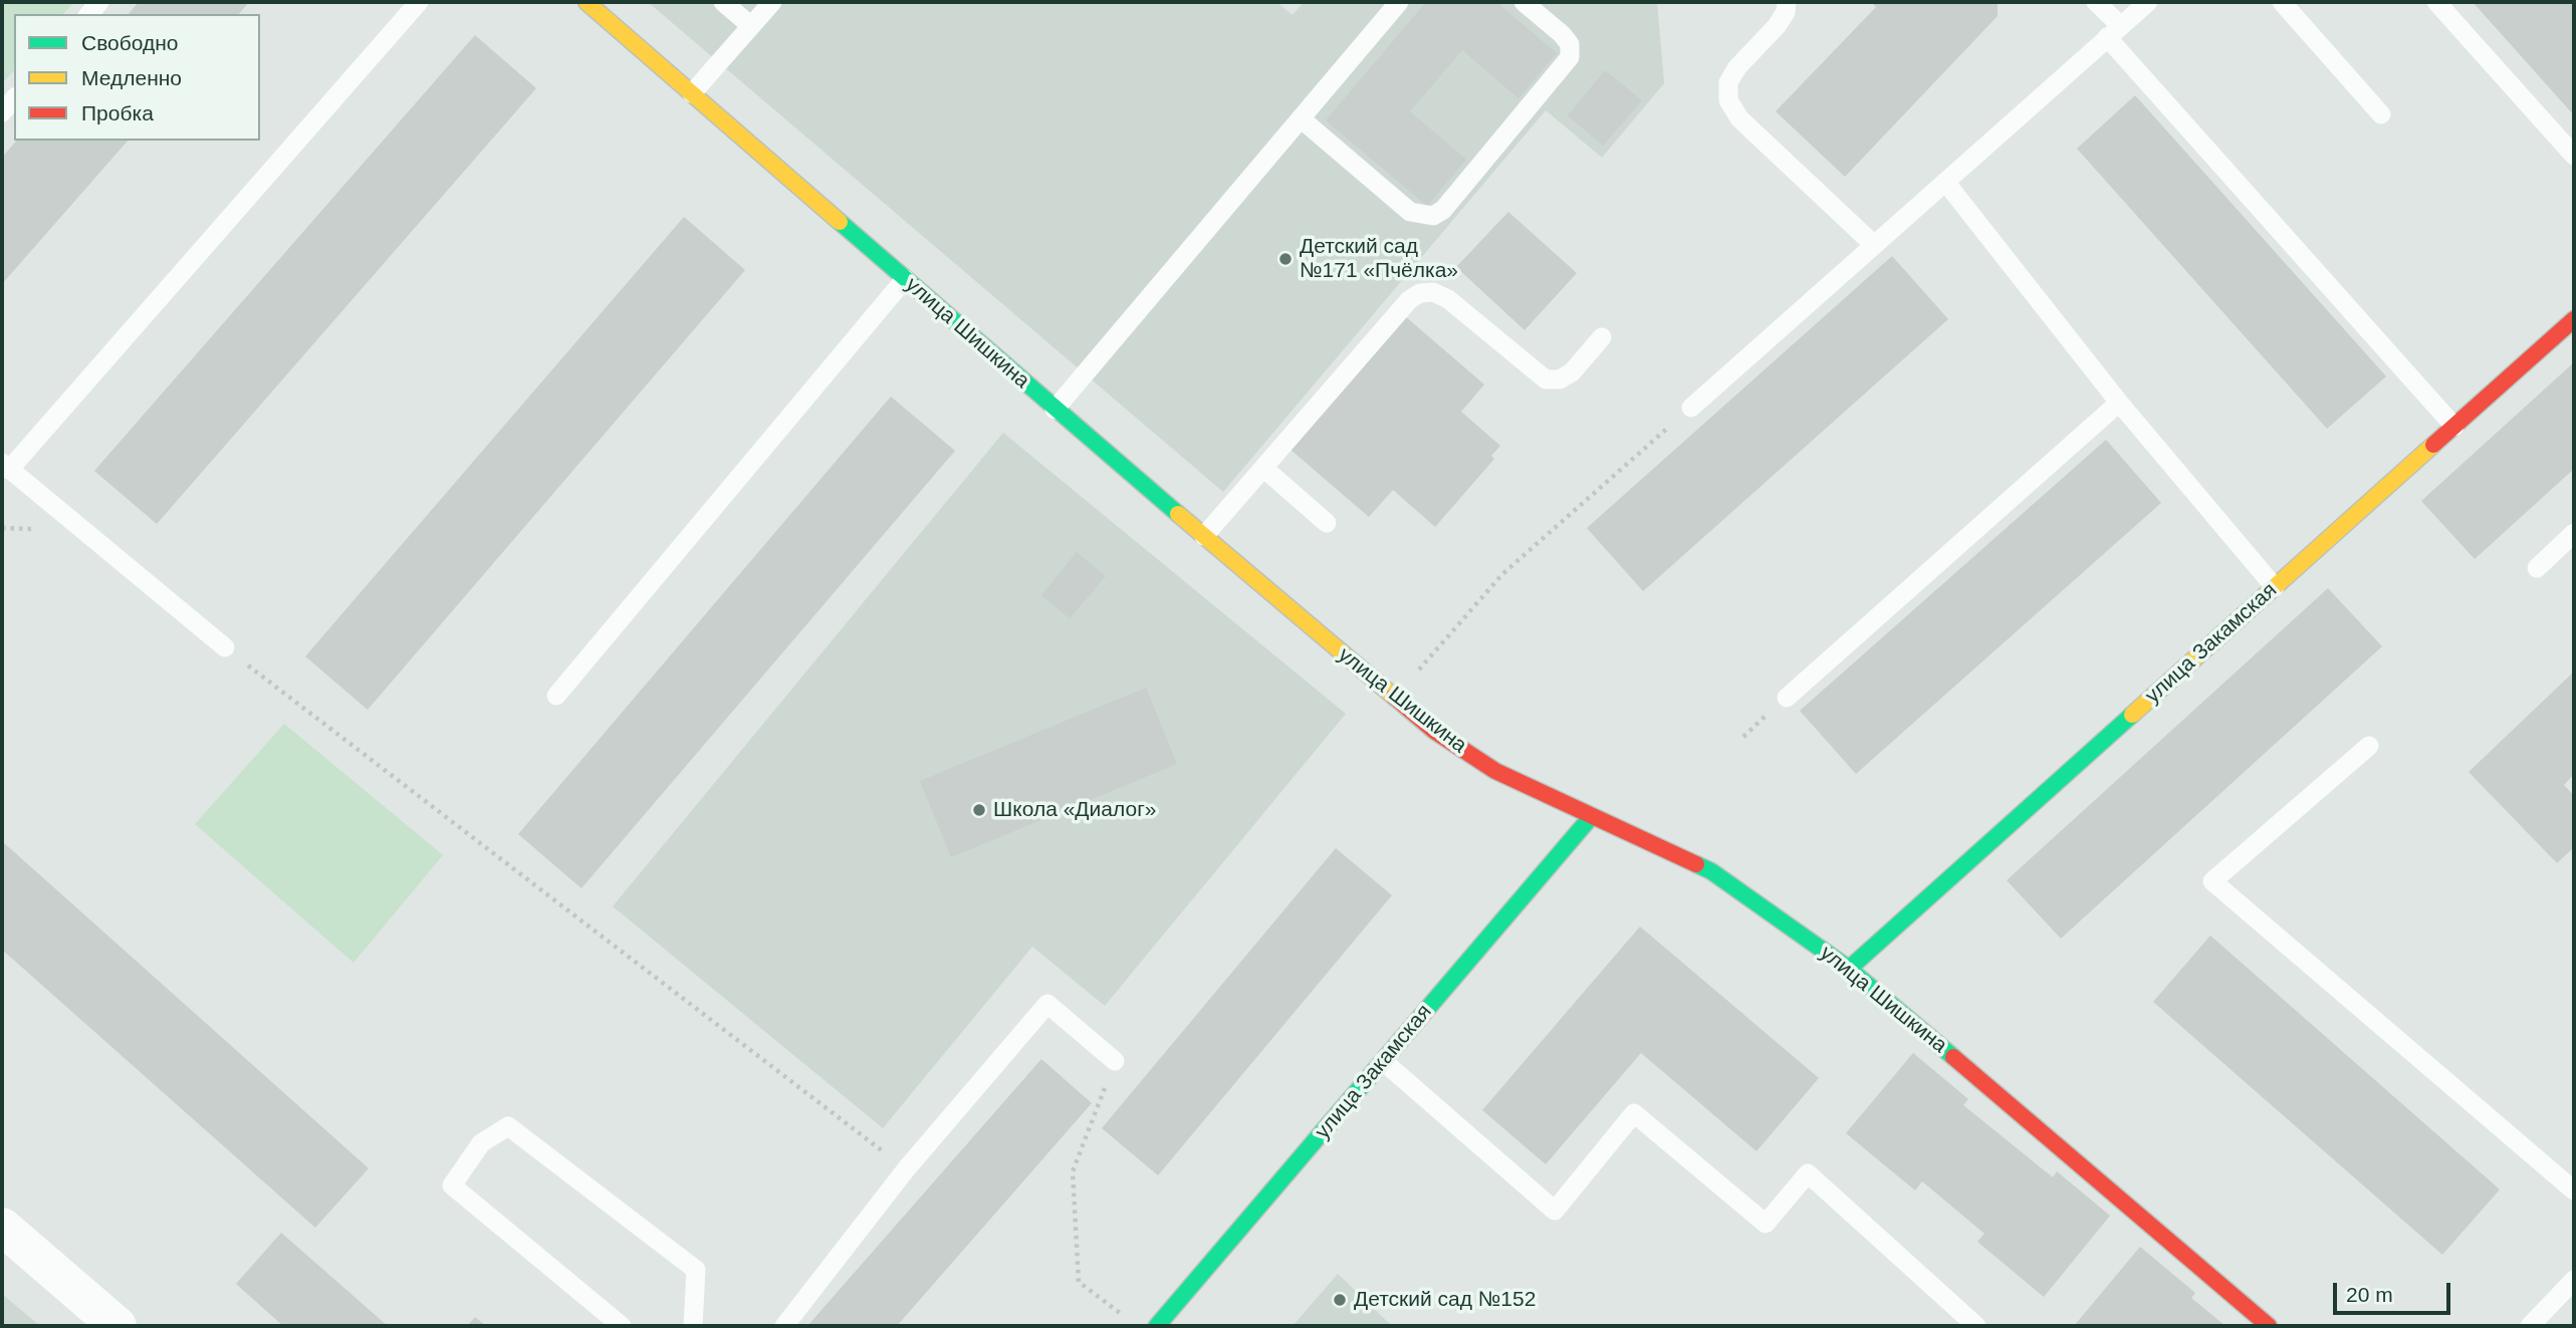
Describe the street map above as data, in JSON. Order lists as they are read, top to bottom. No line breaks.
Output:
{"streets":{"street":["улица Шишкина","улица Закамская"]},"crossings":[["улица Шишкина","улица Закамская"]],"places":["Детский сад №171 «Пчёлка»","Школа «Диалог»","Детский сад №152"],"legend":["Свободно","Медленно","Пробка"],"scale_bar":"20 m"}
